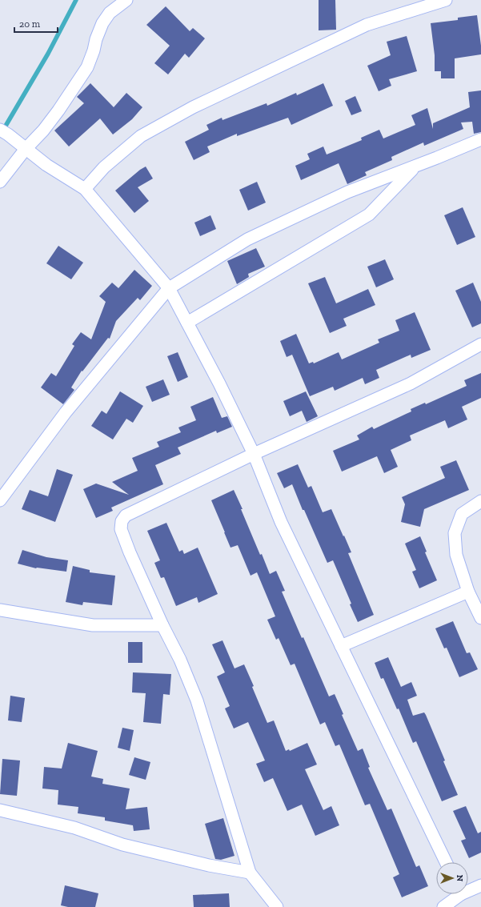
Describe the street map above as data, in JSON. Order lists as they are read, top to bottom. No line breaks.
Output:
{"scale_bar":"20 m","north":"right"}
